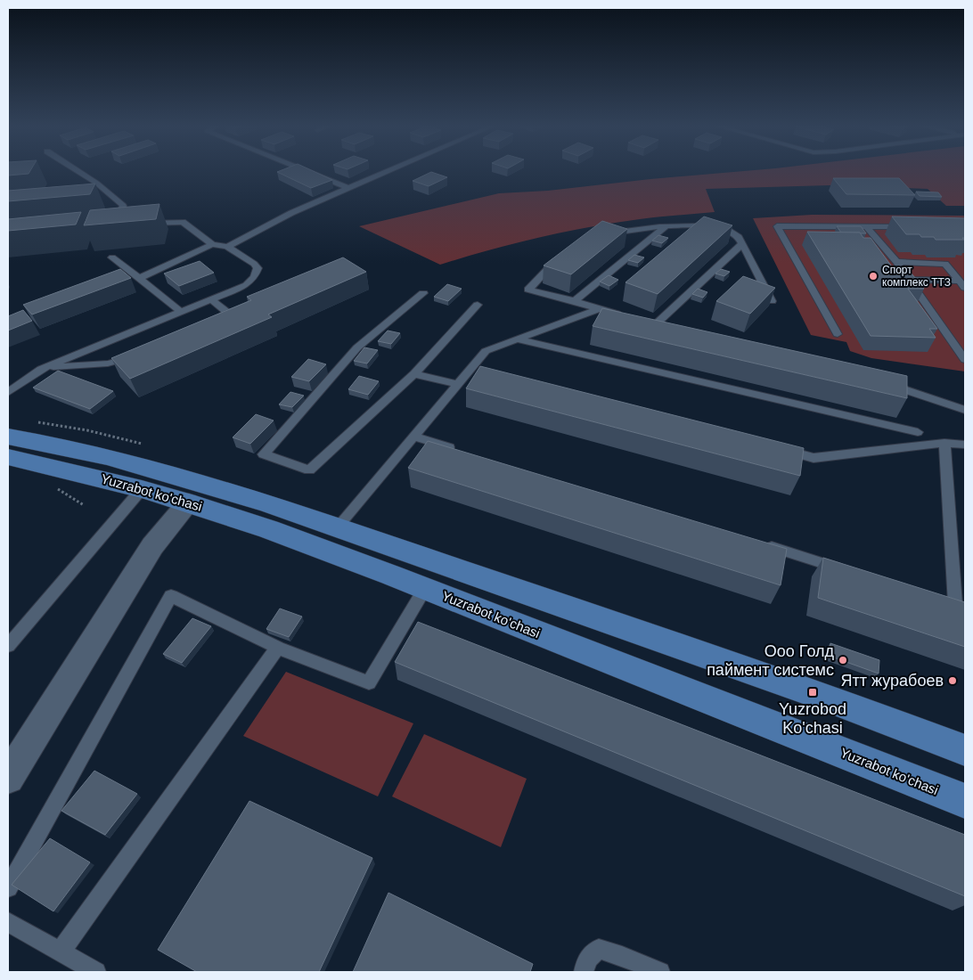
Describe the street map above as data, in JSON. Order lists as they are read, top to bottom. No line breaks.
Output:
{"streets":{"main road":["Yuzrabot ko'chasi"]},"places":{"other":["Спорт комплекс ТТЗ","Ооо Голд паймент системс","Ятт журабоев"],"transit":["Yuzrobod Ko'chasi"]}}
